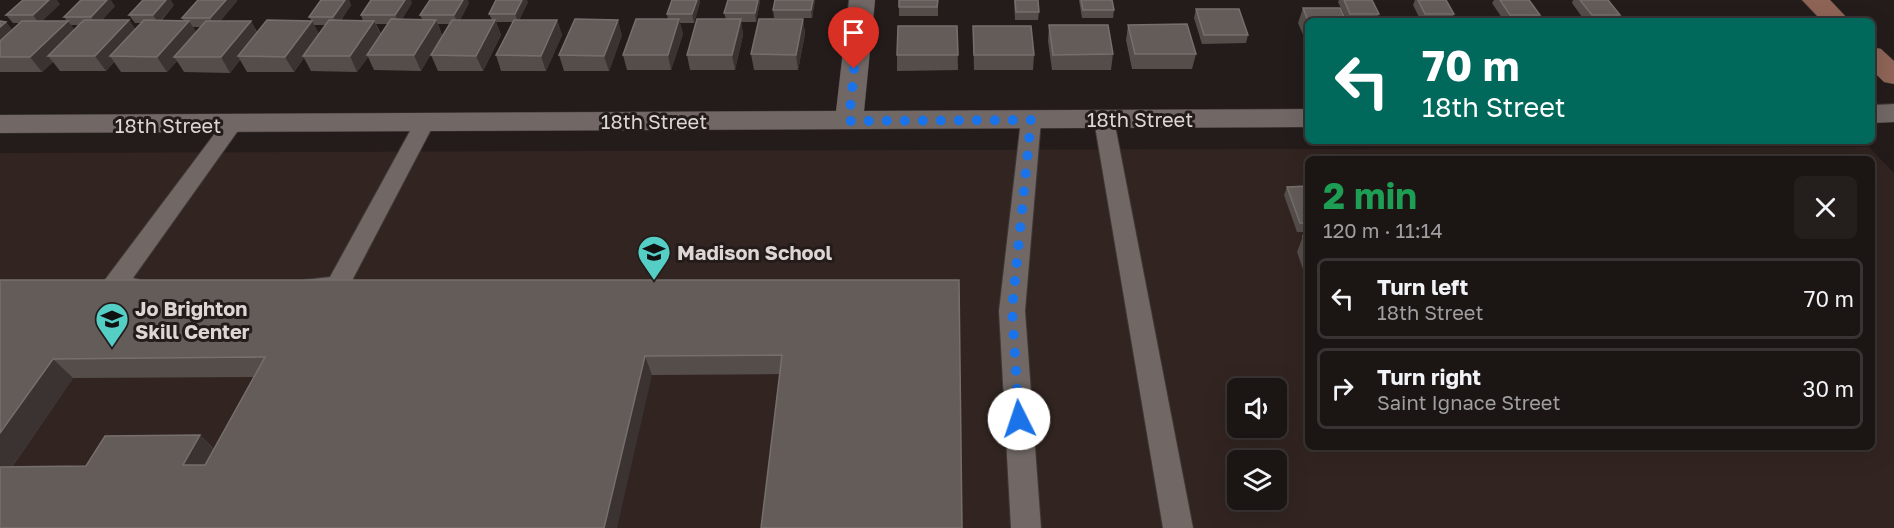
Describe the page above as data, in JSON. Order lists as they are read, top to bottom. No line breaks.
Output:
{"streets":{"street":["18th Street"]},"places":{"school or university":["Madison School","Jo Brighton Skill Center"]},"page":{"turn":["70 m","18th Street"],"heading":["2 min","120 m · 11:14"],"list":[{"name":"Turn left","note":"18th Street","value":"70 m"},{"name":"Turn right","note":"Saint Ignace Street","value":"30 m"}]}}
